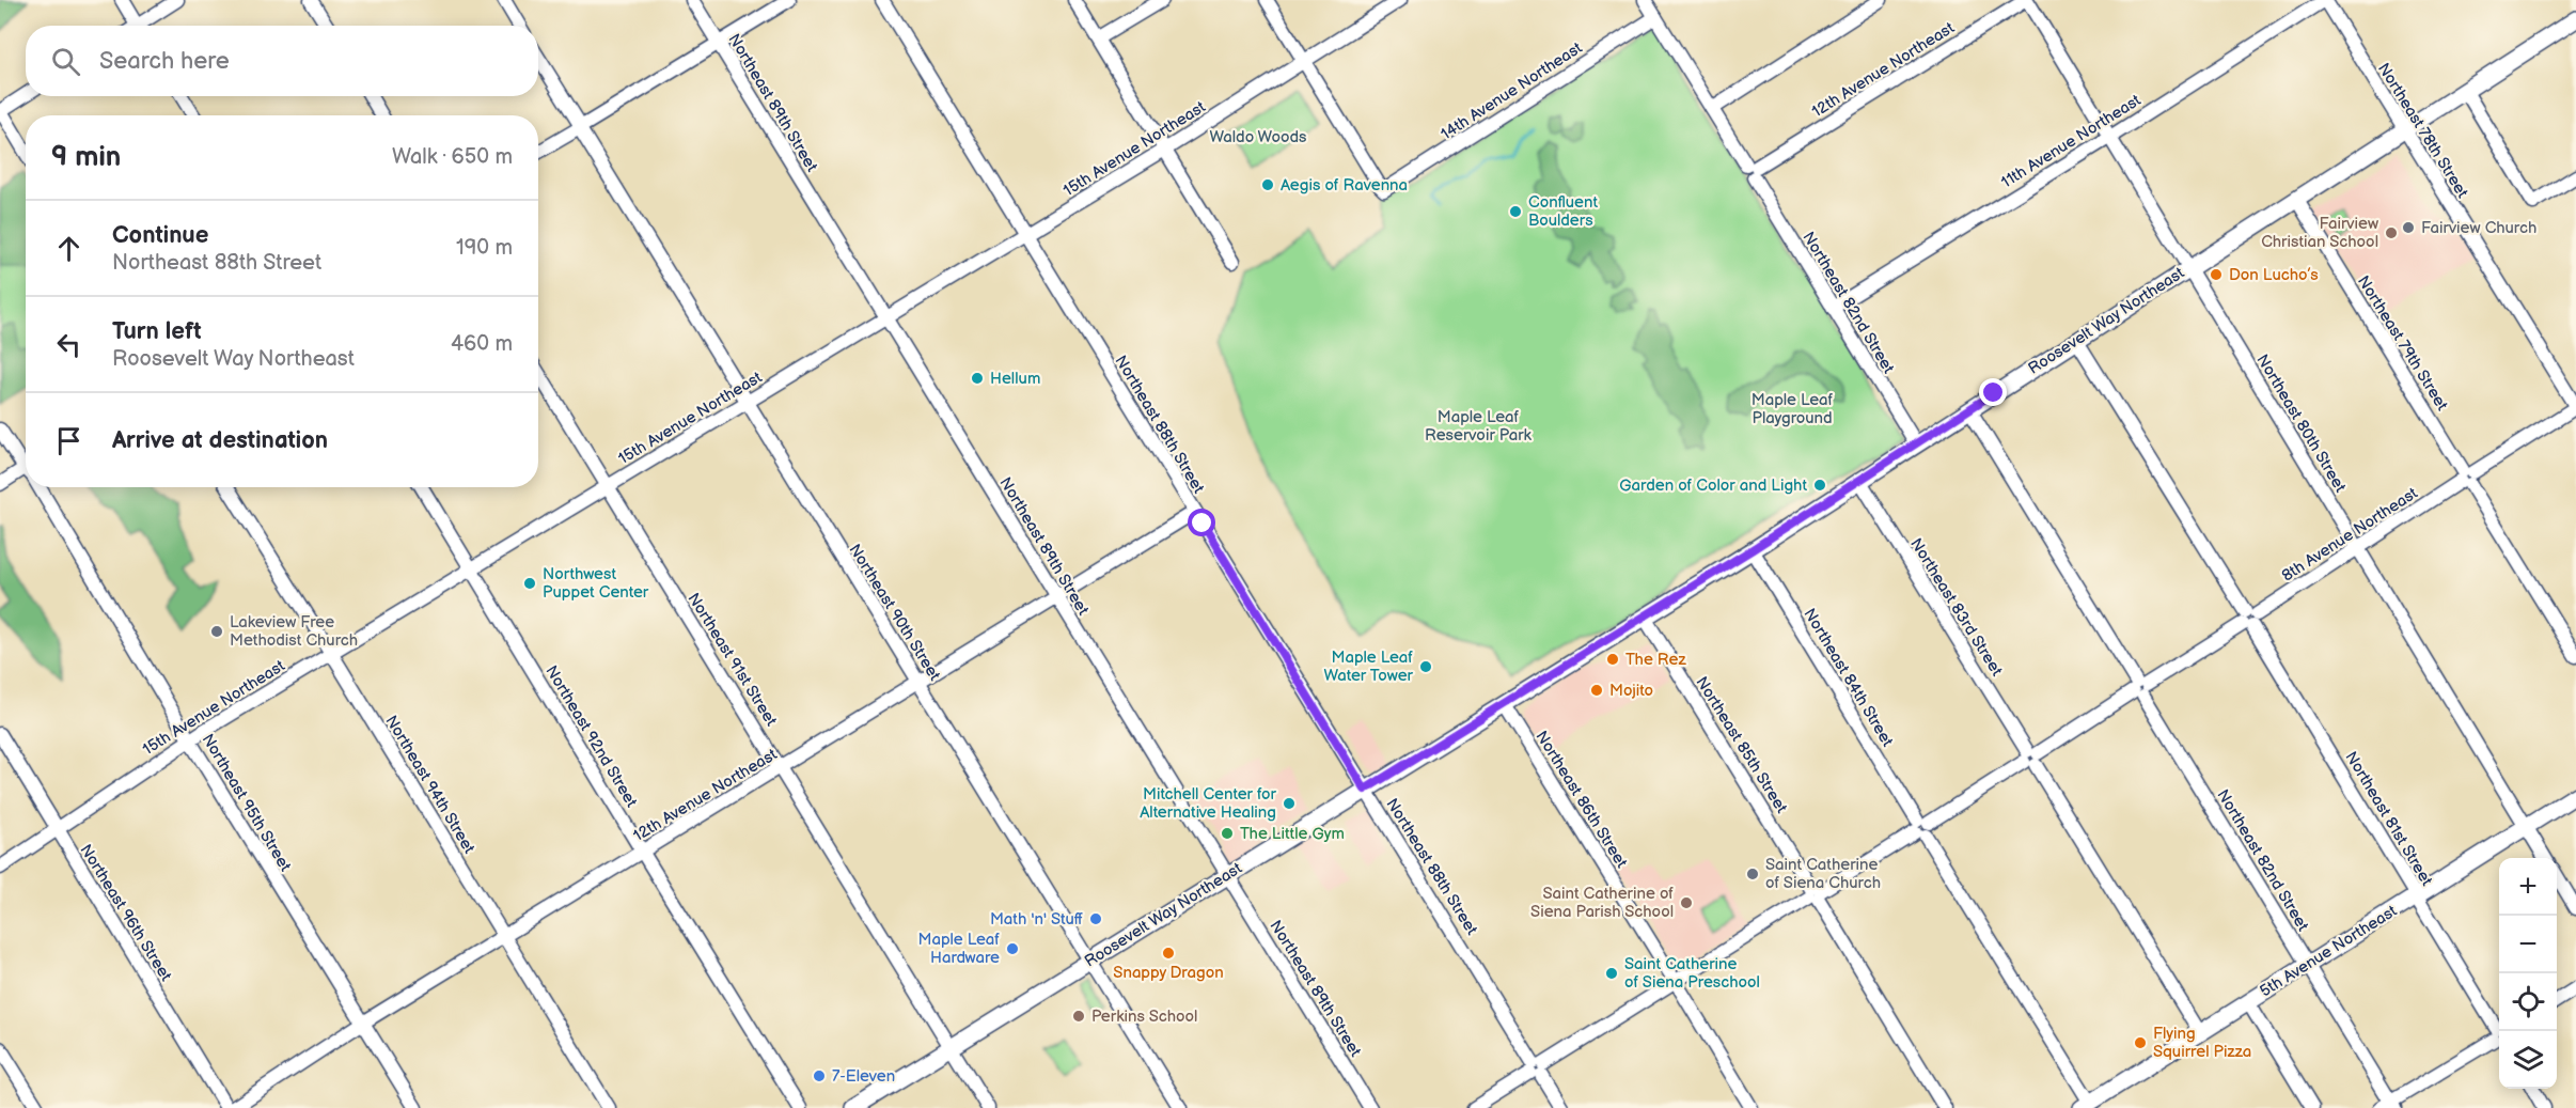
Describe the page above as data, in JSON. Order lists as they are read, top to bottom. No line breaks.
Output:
{"streets":{"main road":["Roosevelt Way Northeast","5th Avenue Northeast"],"street":["12th Avenue Northeast","14th Avenue Northeast","Northeast 89th Street","Northeast 78th Street","11th Avenue Northeast","15th Avenue Northeast","Northeast 82nd Street","Northeast 79th Street","Northeast 80th Street","Northeast 88th Street","8th Avenue Northeast","Northeast 83rd Street","Northeast 90th Street","Northeast 91st Street","Northeast 84th Street","Northeast 92nd Street","Northeast 85th Street","Northeast 94th Street","Northeast 86th Street","Northeast 95th Street","Northeast 81st Street","Northeast 96th Street"]},"crossings":[["12th Avenue Northeast","Northeast 89th Street"],["12th Avenue Northeast","Northeast 82nd Street"],["12th Avenue Northeast","Northeast 80th Street"],["12th Avenue Northeast","Northeast 88th Street"],["12th Avenue Northeast","Northeast 90th Street"],["12th Avenue Northeast","Northeast 91st Street"],["12th Avenue Northeast","Northeast 92nd Street"],["12th Avenue Northeast","Northeast 94th Street"],["12th Avenue Northeast","Northeast 95th Street"],["14th Avenue Northeast","15th Avenue Northeast"],["14th Avenue Northeast","Northeast 82nd Street"],["Northeast 89th Street","15th Avenue Northeast"],["Northeast 89th Street","Roosevelt Way Northeast"],["Northeast 78th Street","11th Avenue Northeast"],["Northeast 78th Street","Roosevelt Way Northeast"],["Northeast 78th Street","8th Avenue Northeast"],["11th Avenue Northeast","Northeast 82nd Street"],["11th Avenue Northeast","Northeast 80th Street"],["15th Avenue Northeast","Northeast 88th Street"],["15th Avenue Northeast","Northeast 90th Street"],["15th Avenue Northeast","Northeast 91st Street"],["15th Avenue Northeast","Northeast 92nd Street"],["15th Avenue Northeast","Northeast 94th Street"],["15th Avenue Northeast","Northeast 95th Street"],["15th Avenue Northeast","Northeast 96th Street"],["Northeast 82nd Street","Roosevelt Way Northeast"],["Northeast 82nd Street","8th Avenue Northeast"],["Northeast 82nd Street","5th Avenue Northeast"],["Roosevelt Way Northeast","Northeast 79th Street"],["Roosevelt Way Northeast","Northeast 80th Street"],["Roosevelt Way Northeast","Northeast 88th Street"],["Roosevelt Way Northeast","Northeast 83rd Street"],["Roosevelt Way Northeast","Northeast 90th Street"],["Roosevelt Way Northeast","Northeast 91st Street"],["Roosevelt Way Northeast","Northeast 84th Street"],["Roosevelt Way Northeast","Northeast 85th Street"],["Roosevelt Way Northeast","Northeast 86th Street"],["Roosevelt Way Northeast","Northeast 81st Street"],["Northeast 79th Street","8th Avenue Northeast"],["Northeast 80th Street","8th Avenue Northeast"],["Northeast 80th Street","5th Avenue Northeast"],["Northeast 88th Street","8th Avenue Northeast"],["8th Avenue Northeast","Northeast 83rd Street"],["8th Avenue Northeast","Northeast 84th Street"],["8th Avenue Northeast","Northeast 85th Street"],["8th Avenue Northeast","Northeast 86th Street"],["8th Avenue Northeast","Northeast 81st Street"],["Northeast 83rd Street","5th Avenue Northeast"],["Northeast 84th Street","5th Avenue Northeast"],["Northeast 81st Street","5th Avenue Northeast"]],"parks":["Waldo Woods","Maple Leaf Playground","Maple Leaf Reservoir Park"],"places":["Aegis of Ravenna","Confluent Boulders","Fairview Church","Fairview Christian School","Don Lucho’s","Hellum","Garden of Color and Light","Northwest Puppet Center","Lakeview Free Methodist Church","The Rez","Maple Leaf Water Tower","Mojito","Mitchell Center for Alternative Healing","The Little Gym","Saint Catherine of Siena Church","Saint Catherine of Siena Parish School","Math 'n' Stuff","Maple Leaf Hardware","Snappy Dragon","Saint Catherine of Siena Preschool","Perkins School","Flying Squirrel Pizza","7-Eleven"],"page":{"search":"Search here","heading":["9 min","Walk · 650 m"],"list":[["Continue","Northeast 88th Street","190 m"],["Turn left","Roosevelt Way Northeast","460 m"],"Arrive at destination"],"map_buttons":["+","−"]}}
